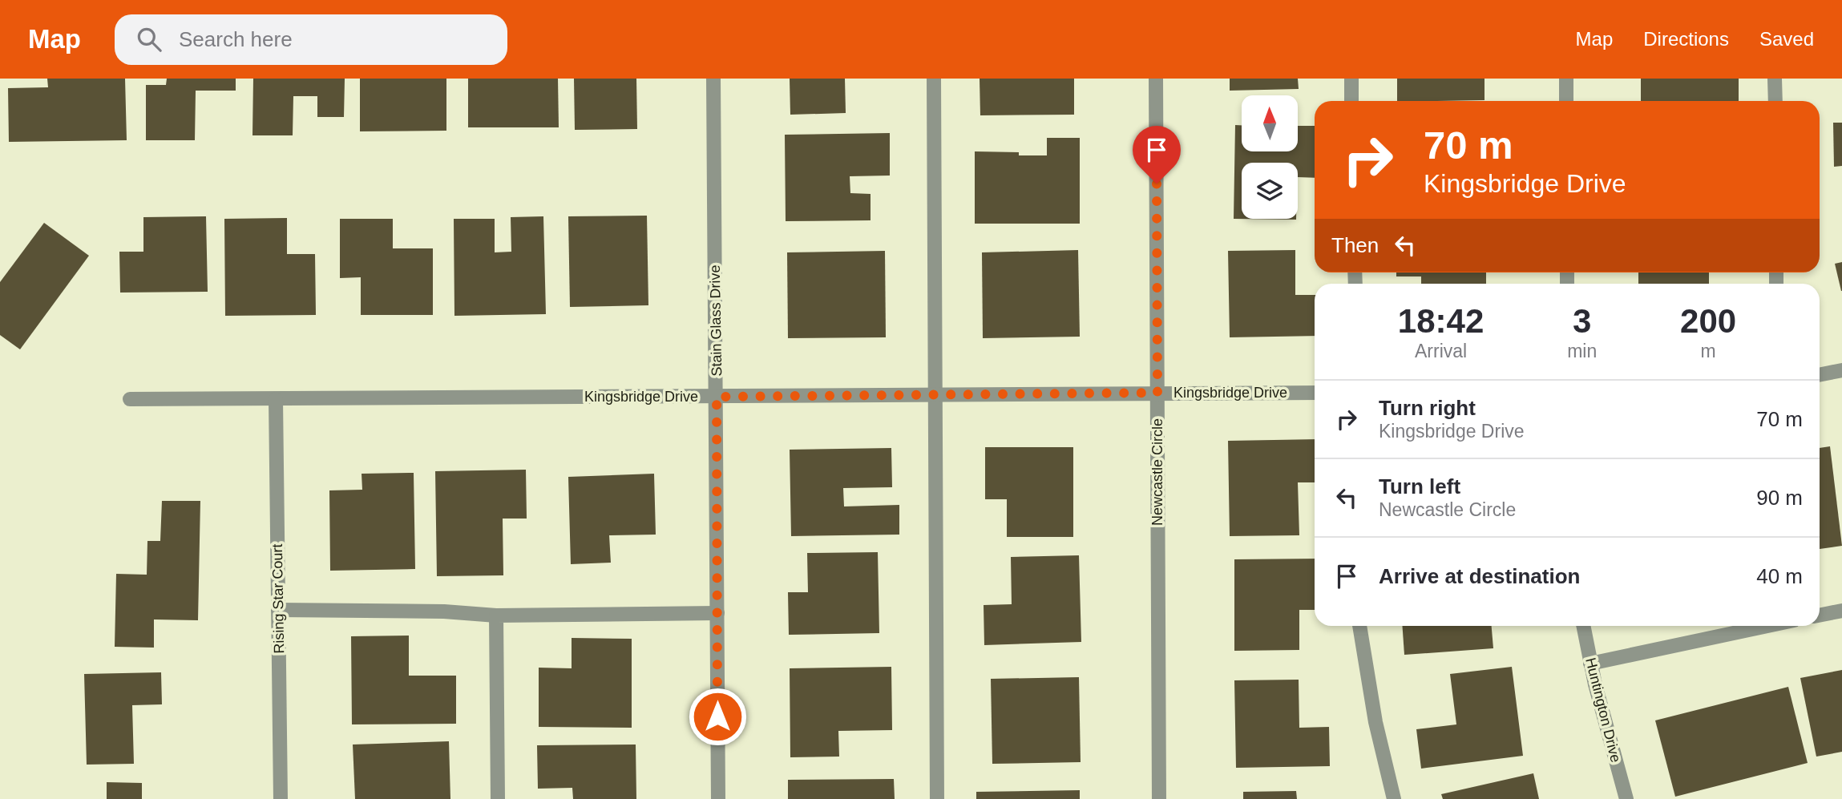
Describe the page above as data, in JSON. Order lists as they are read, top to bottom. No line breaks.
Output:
{"streets":{"street":["Stain Glass Drive","Kingsbridge Drive","Newcastle Circle","Rising Star Court","Huntington Drive"]},"crossings":[["Stain Glass Drive","Kingsbridge Drive"],["Kingsbridge Drive","Newcastle Circle"],["Kingsbridge Drive","Rising Star Court"]],"north":"top","page":{"header":"Map","search":"Search here","nav":["Map","Directions","Saved"],"turn":["70 m","Kingsbridge Drive"],"then":"Then","eta":["18:42","Arrival","3","min","200","m"],"list":[{"name":"Turn right","note":"Kingsbridge Drive","value":"70 m"},{"name":"Turn left","note":"Newcastle Circle","value":"90 m"},{"name":"Arrive at destination","value":"40 m"}]}}
